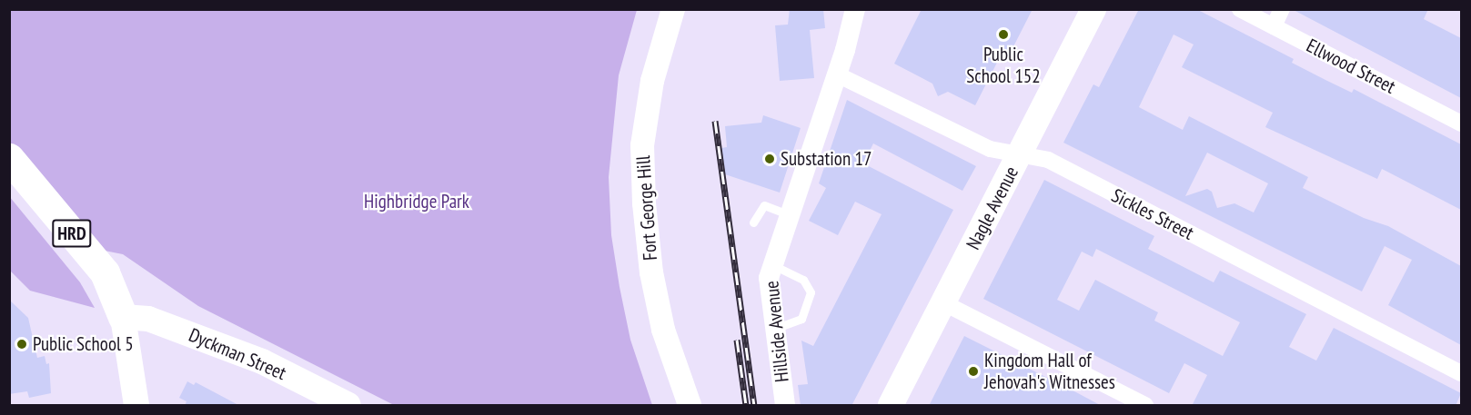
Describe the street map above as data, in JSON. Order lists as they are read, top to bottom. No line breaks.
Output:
{"streets":{"highway":["HRD"],"main road":["Fort George Hill","Nagle Avenue","Dyckman Street"],"street":["Ellwood Street","Sickles Street","Hillside Avenue"]},"crossings":[["Nagle Avenue","Sickles Street"],["Sickles Street","Hillside Avenue"],["HRD","Dyckman Street"]],"parks":["Highbridge Park"],"places":["Public School 152","Substation 17","Public School 5","Kingdom Hall of Jehovah's Witnesses"]}
